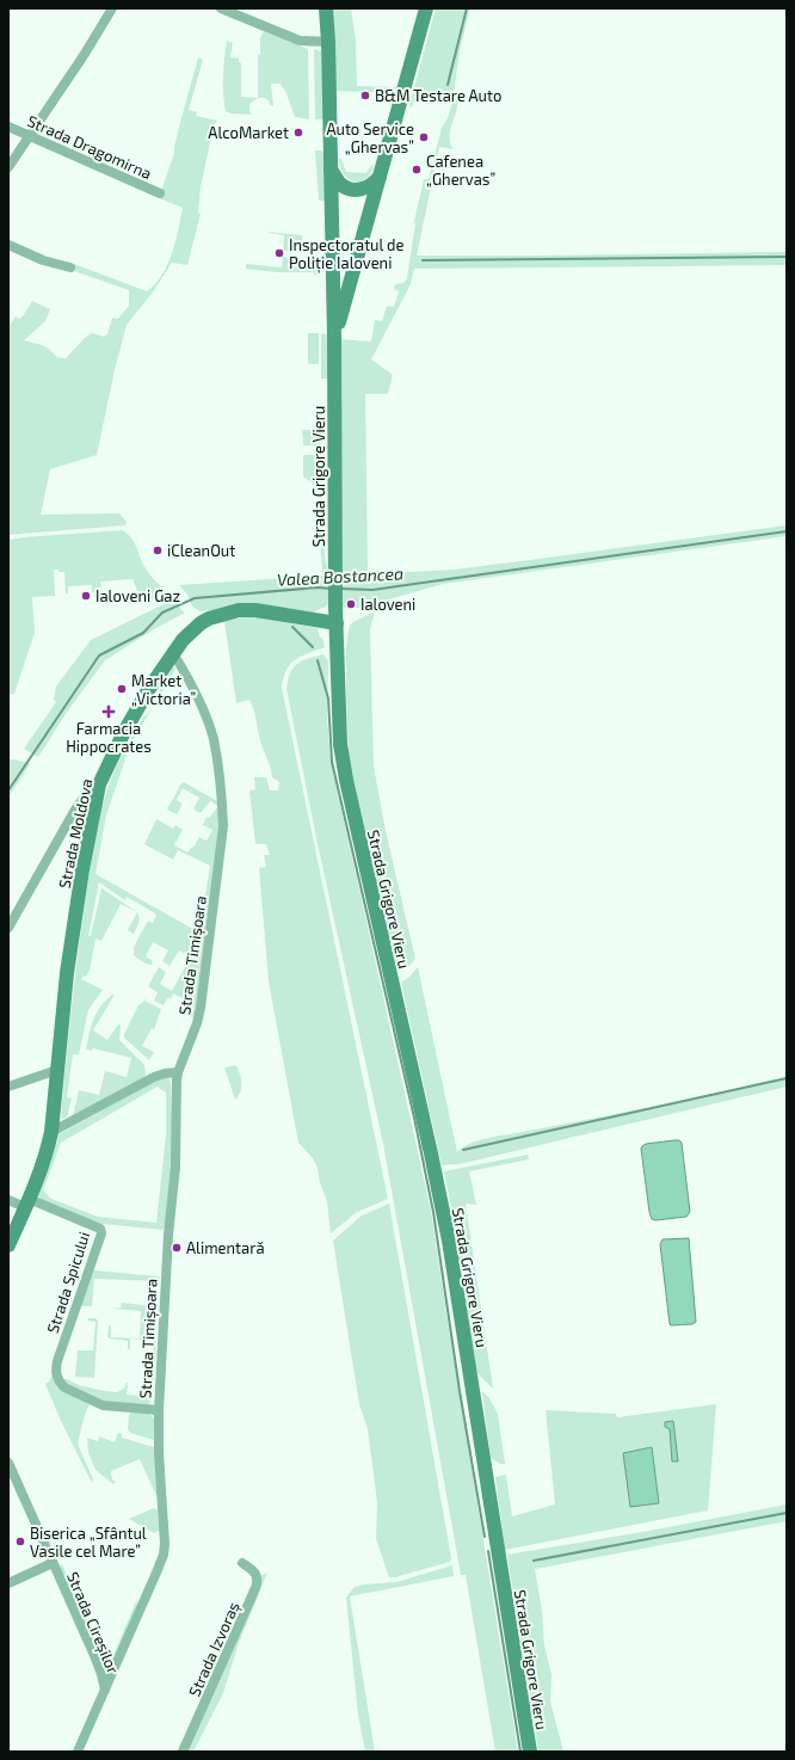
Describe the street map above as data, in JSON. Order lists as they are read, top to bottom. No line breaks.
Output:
{"streets":{"main road":["Strada Grigore Vieru","Strada Moldova"],"street":["Strada Dragomirna","Strada Timișoara","Strada Spicului","Strada Cireșilor","Strada Izvoraș"]},"crossings":[["Strada Grigore Vieru","Strada Moldova"],["Strada Moldova","Strada Timișoara"],["Strada Moldova","Strada Spicului"],["Strada Timișoara","Strada Spicului"],["Strada Timișoara","Strada Cireșilor"]],"water":["Valea Bostancea"],"places":{"other":["B&M Testare Auto","AlcoMarket","Auto Service „Ghervas”","Cafenea „Ghervas”","Inspectoratul de Poliție Ialoveni","iCleanOut","Ialoveni Gaz","Ialoveni","Market „Victoria”","Alimentară","Biserica „Sfântul Vasile cel Mare”"],"health":["Farmacia Hippocrates"]}}
